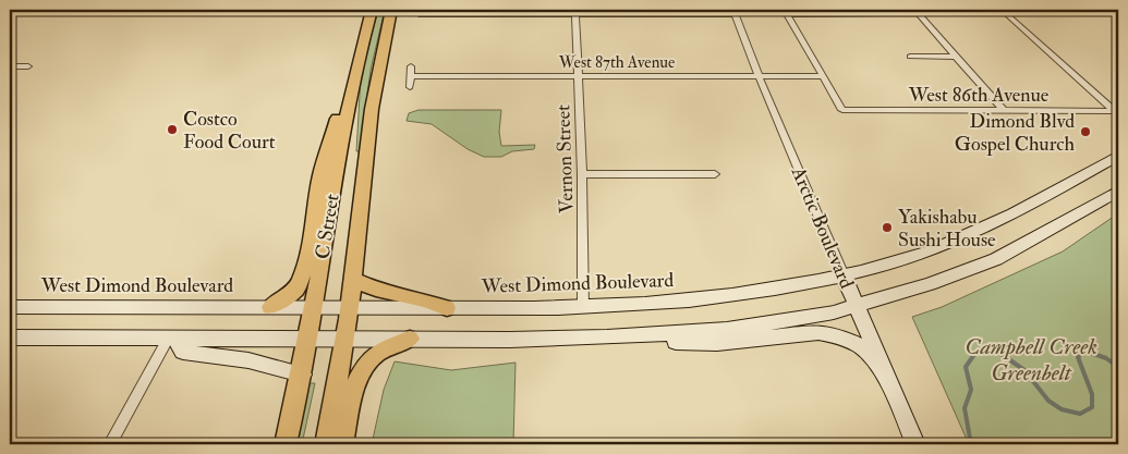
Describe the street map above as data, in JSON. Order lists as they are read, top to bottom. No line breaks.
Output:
{"streets":{"main road":["C Street","Arctic Boulevard","West Dimond Boulevard"],"street":["West 87th Avenue","West 86th Avenue","Vernon Street"]},"crossings":[["West 87th Avenue","West 86th Avenue"],["West 87th Avenue","Vernon Street"],["West 87th Avenue","Arctic Boulevard"],["Vernon Street","West Dimond Boulevard"],["C Street","West Dimond Boulevard"],["Arctic Boulevard","West Dimond Boulevard"]],"parks":["Campbell Creek Greenbelt"],"places":["Costco Food Court","Dimond Blvd Gospel Church","Yakishabu Sushi House"]}
